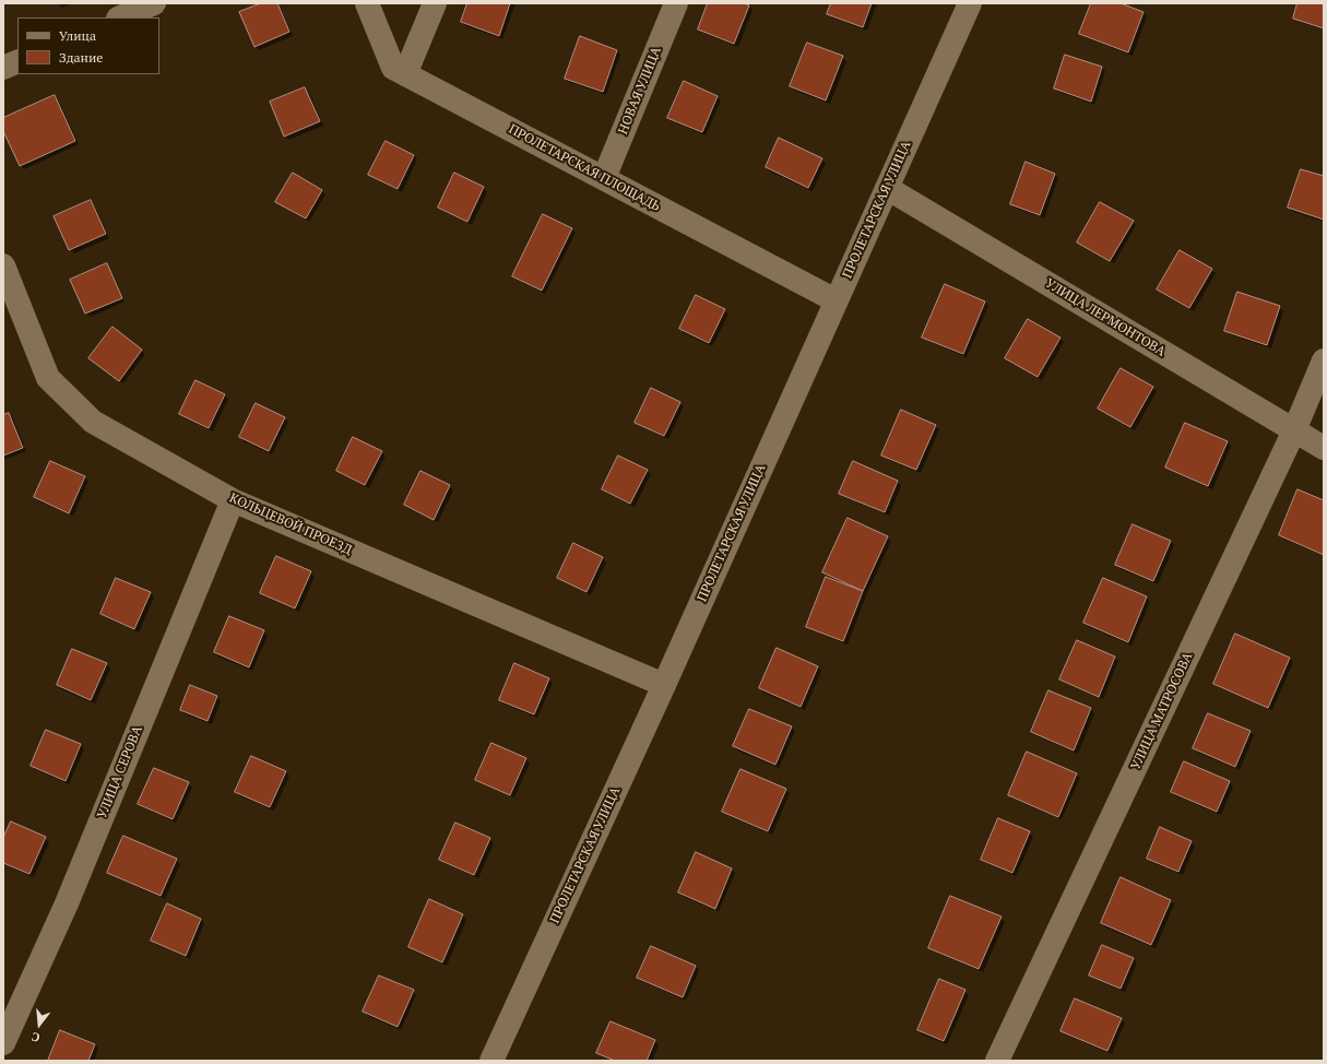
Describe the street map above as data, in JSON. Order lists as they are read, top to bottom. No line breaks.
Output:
{"streets":{"street":["НОВАЯ УЛИЦА","ПРОЛЕТАРСКАЯ ПЛОЩАДЬ","ПРОЛЕТАРСКАЯ УЛИЦА","УЛИЦА ЛЕРМОНТОВА","КОЛЬЦЕВОЙ ПРОЕЗД","УЛИЦА МАТРОСОВА","УЛИЦА СЕРОВА"]},"crossings":[["НОВАЯ УЛИЦА","ПРОЛЕТАРСКАЯ ПЛОЩАДЬ"],["ПРОЛЕТАРСКАЯ ПЛОЩАДЬ","ПРОЛЕТАРСКАЯ УЛИЦА"],["ПРОЛЕТАРСКАЯ УЛИЦА","УЛИЦА ЛЕРМОНТОВА"],["ПРОЛЕТАРСКАЯ УЛИЦА","КОЛЬЦЕВОЙ ПРОЕЗД"],["УЛИЦА ЛЕРМОНТОВА","УЛИЦА МАТРОСОВА"],["КОЛЬЦЕВОЙ ПРОЕЗД","УЛИЦА СЕРОВА"]],"legend":["Улица","Здание"],"north":"bottom"}
